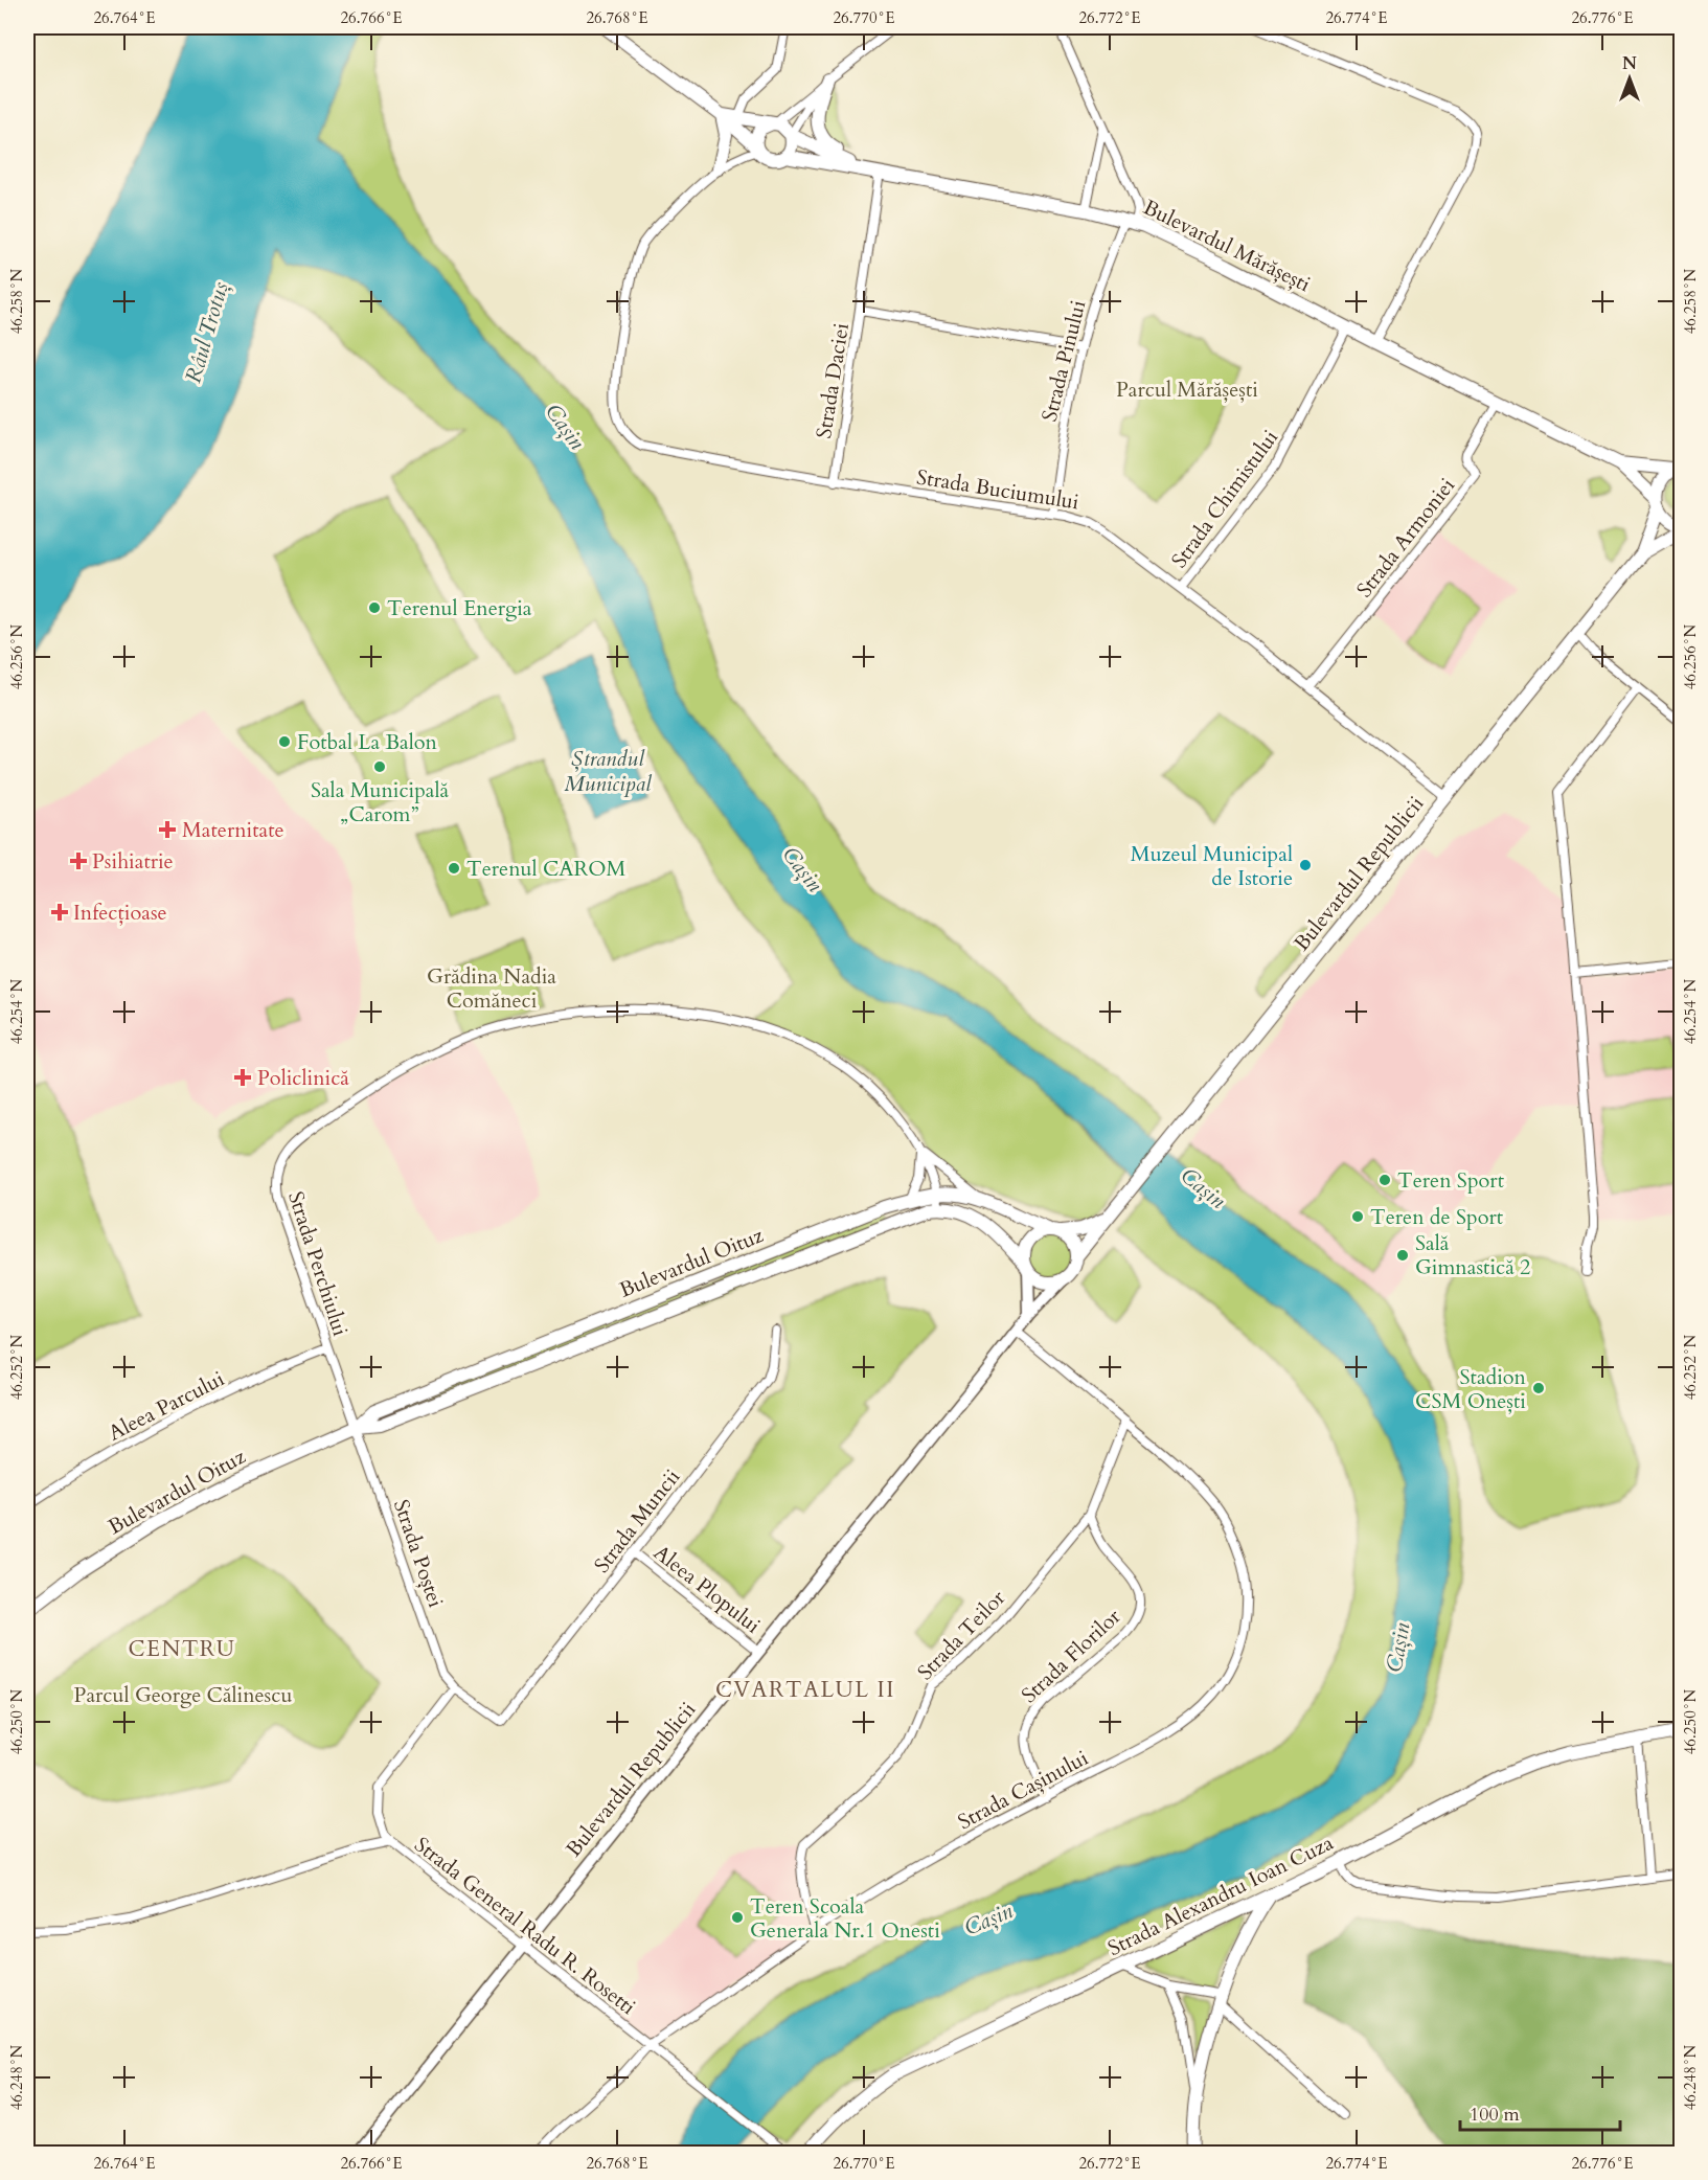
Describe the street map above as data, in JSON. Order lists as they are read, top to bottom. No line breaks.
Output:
{"streets":{"main road":["Bulevardul Mărășești","Bulevardul Republicii","Bulevardul Oituz","Strada Alexandru Ioan Cuza"],"street":["Strada Pinului","Strada Daciei","Strada Buciumului","Strada Chimistului","Strada Armoniei","Strada Perchiului","Aleea Parcului","Strada Muncii","Strada Poștei","Aleea Plopului","Strada Teilor","Strada Florilor","Strada Cașinului","Strada General Radu R. Rosetti"]},"crossings":[["Bulevardul Mărășești","Strada Pinului"],["Bulevardul Mărășești","Strada Daciei"],["Bulevardul Mărășești","Strada Chimistului"],["Bulevardul Mărășești","Strada Armoniei"],["Strada Pinului","Strada Buciumului"],["Strada Daciei","Strada Buciumului"],["Strada Buciumului","Strada Chimistului"],["Strada Buciumului","Strada Armoniei"],["Strada Buciumului","Bulevardul Republicii"],["Bulevardul Republicii","Bulevardul Oituz"],["Bulevardul Republicii","Aleea Plopului"],["Bulevardul Republicii","Strada Cașinului"],["Bulevardul Republicii","Strada General Radu R. Rosetti"],["Bulevardul Oituz","Strada Perchiului"],["Bulevardul Oituz","Strada Poștei"],["Strada Perchiului","Aleea Parcului"],["Strada Perchiului","Strada Poștei"],["Strada Muncii","Strada Poștei"],["Strada Muncii","Aleea Plopului"],["Strada Teilor","Strada Florilor"],["Strada Teilor","Strada Cașinului"],["Strada Florilor","Strada Cașinului"],["Strada Cașinului","Strada General Radu R. Rosetti"]],"districts":["CENTRU","CVARTALUL II"],"water":["Râul Trotuș","Cașin","Ștrandul Municipal"],"parks":["Parcul Mărășești","Grădina Nadia Comăneci","Parcul George Călinescu"],"places":{"other":["Terenul Energia","Fotbal La Balon","Sala Municipală „Carom”","Muzeul Municipal de Istorie","Terenul CAROM","Teren Sport","Teren de Sport","Sală Gimnastică 2","Stadion CSM Onești","Teren Scoala Generala Nr.1 Onesti"],"health":["Maternitate","Psihiatrie","Infecțioase","Policlinică"]},"scale_bar":"100 m","north":"top","coordinates":["26.764°E","26.766°E","26.768°E","26.770°E","26.772°E","26.774°E","26.776°E","46.258°N","46.256°N","46.254°N","46.252°N","46.250°N","46.248°N"]}
